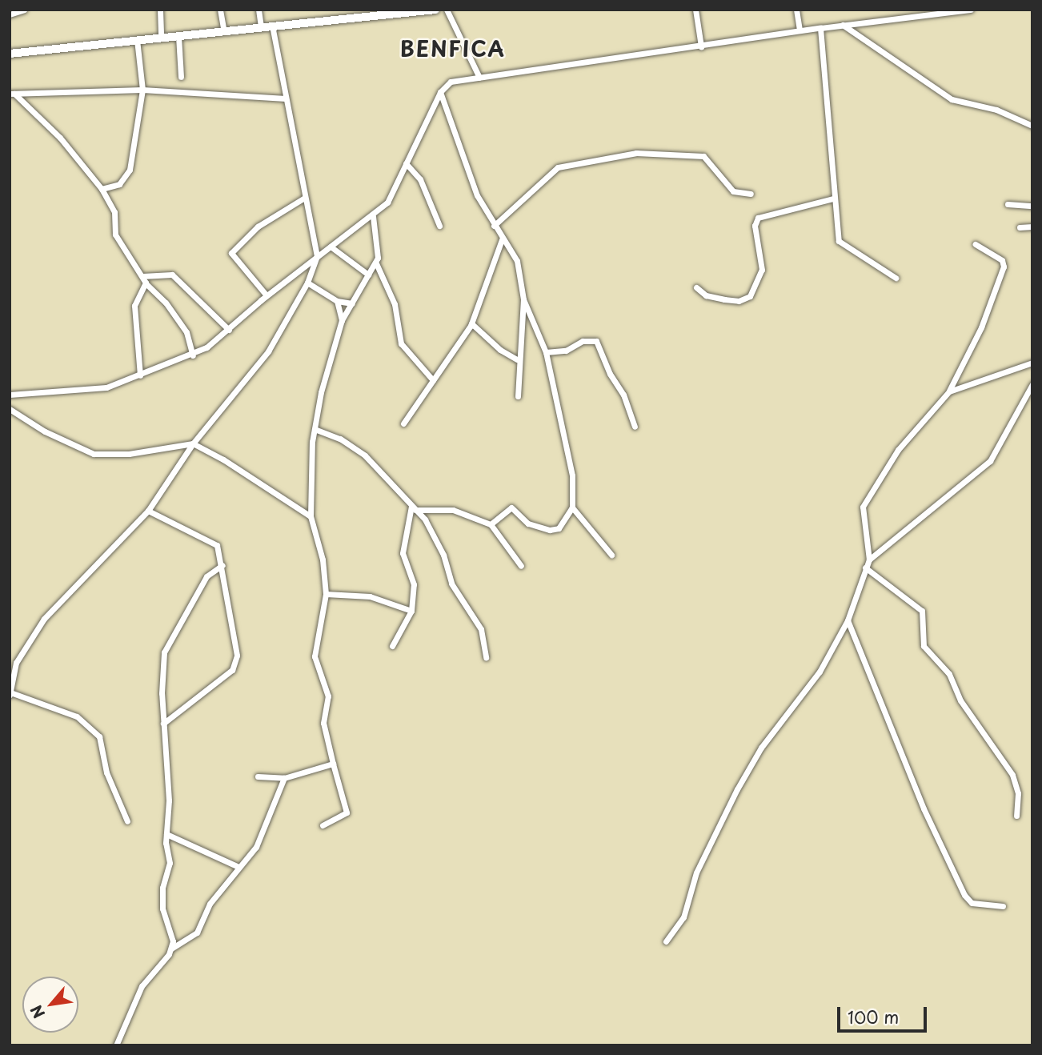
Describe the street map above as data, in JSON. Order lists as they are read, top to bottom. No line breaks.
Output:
{"districts":["BENFICA"],"scale_bar":"100 m","north":"bottom left"}
